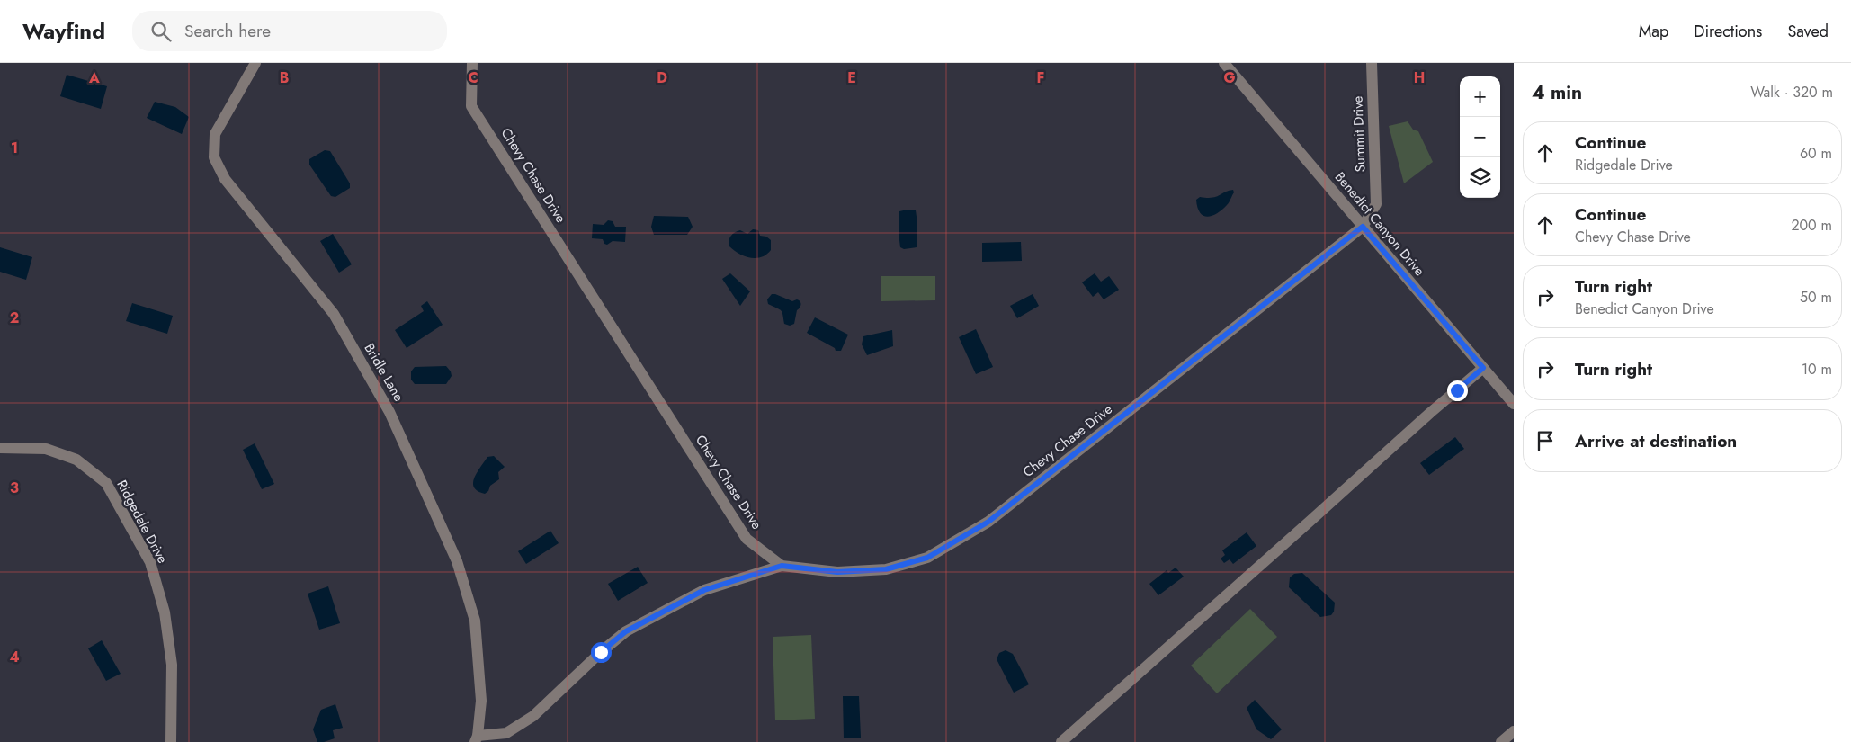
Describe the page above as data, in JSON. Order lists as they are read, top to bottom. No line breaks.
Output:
{"streets":{"street":["Summit Drive","Chevy Chase Drive","Benedict Canyon Drive","Bridle Lane","Ridgedale Drive"]},"crossings":[["Summit Drive","Chevy Chase Drive"],["Summit Drive","Benedict Canyon Drive"],["Chevy Chase Drive","Benedict Canyon Drive"]],"page":{"header":"Wayfind","search":"Search here","nav":["Map","Directions","Saved"],"heading":["4 min","Walk · 320 m"],"map_buttons":["+","−"],"list":[["Continue","Ridgedale Drive","60 m"],["Continue","Chevy Chase Drive","200 m"],["Turn right","Benedict Canyon Drive","50 m"],["Turn right","10 m"],"Arrive at destination"]},"grid":{"columns":["A","B","C","D","E","F","G","H"],"rows":["1","2","3","4"]}}
